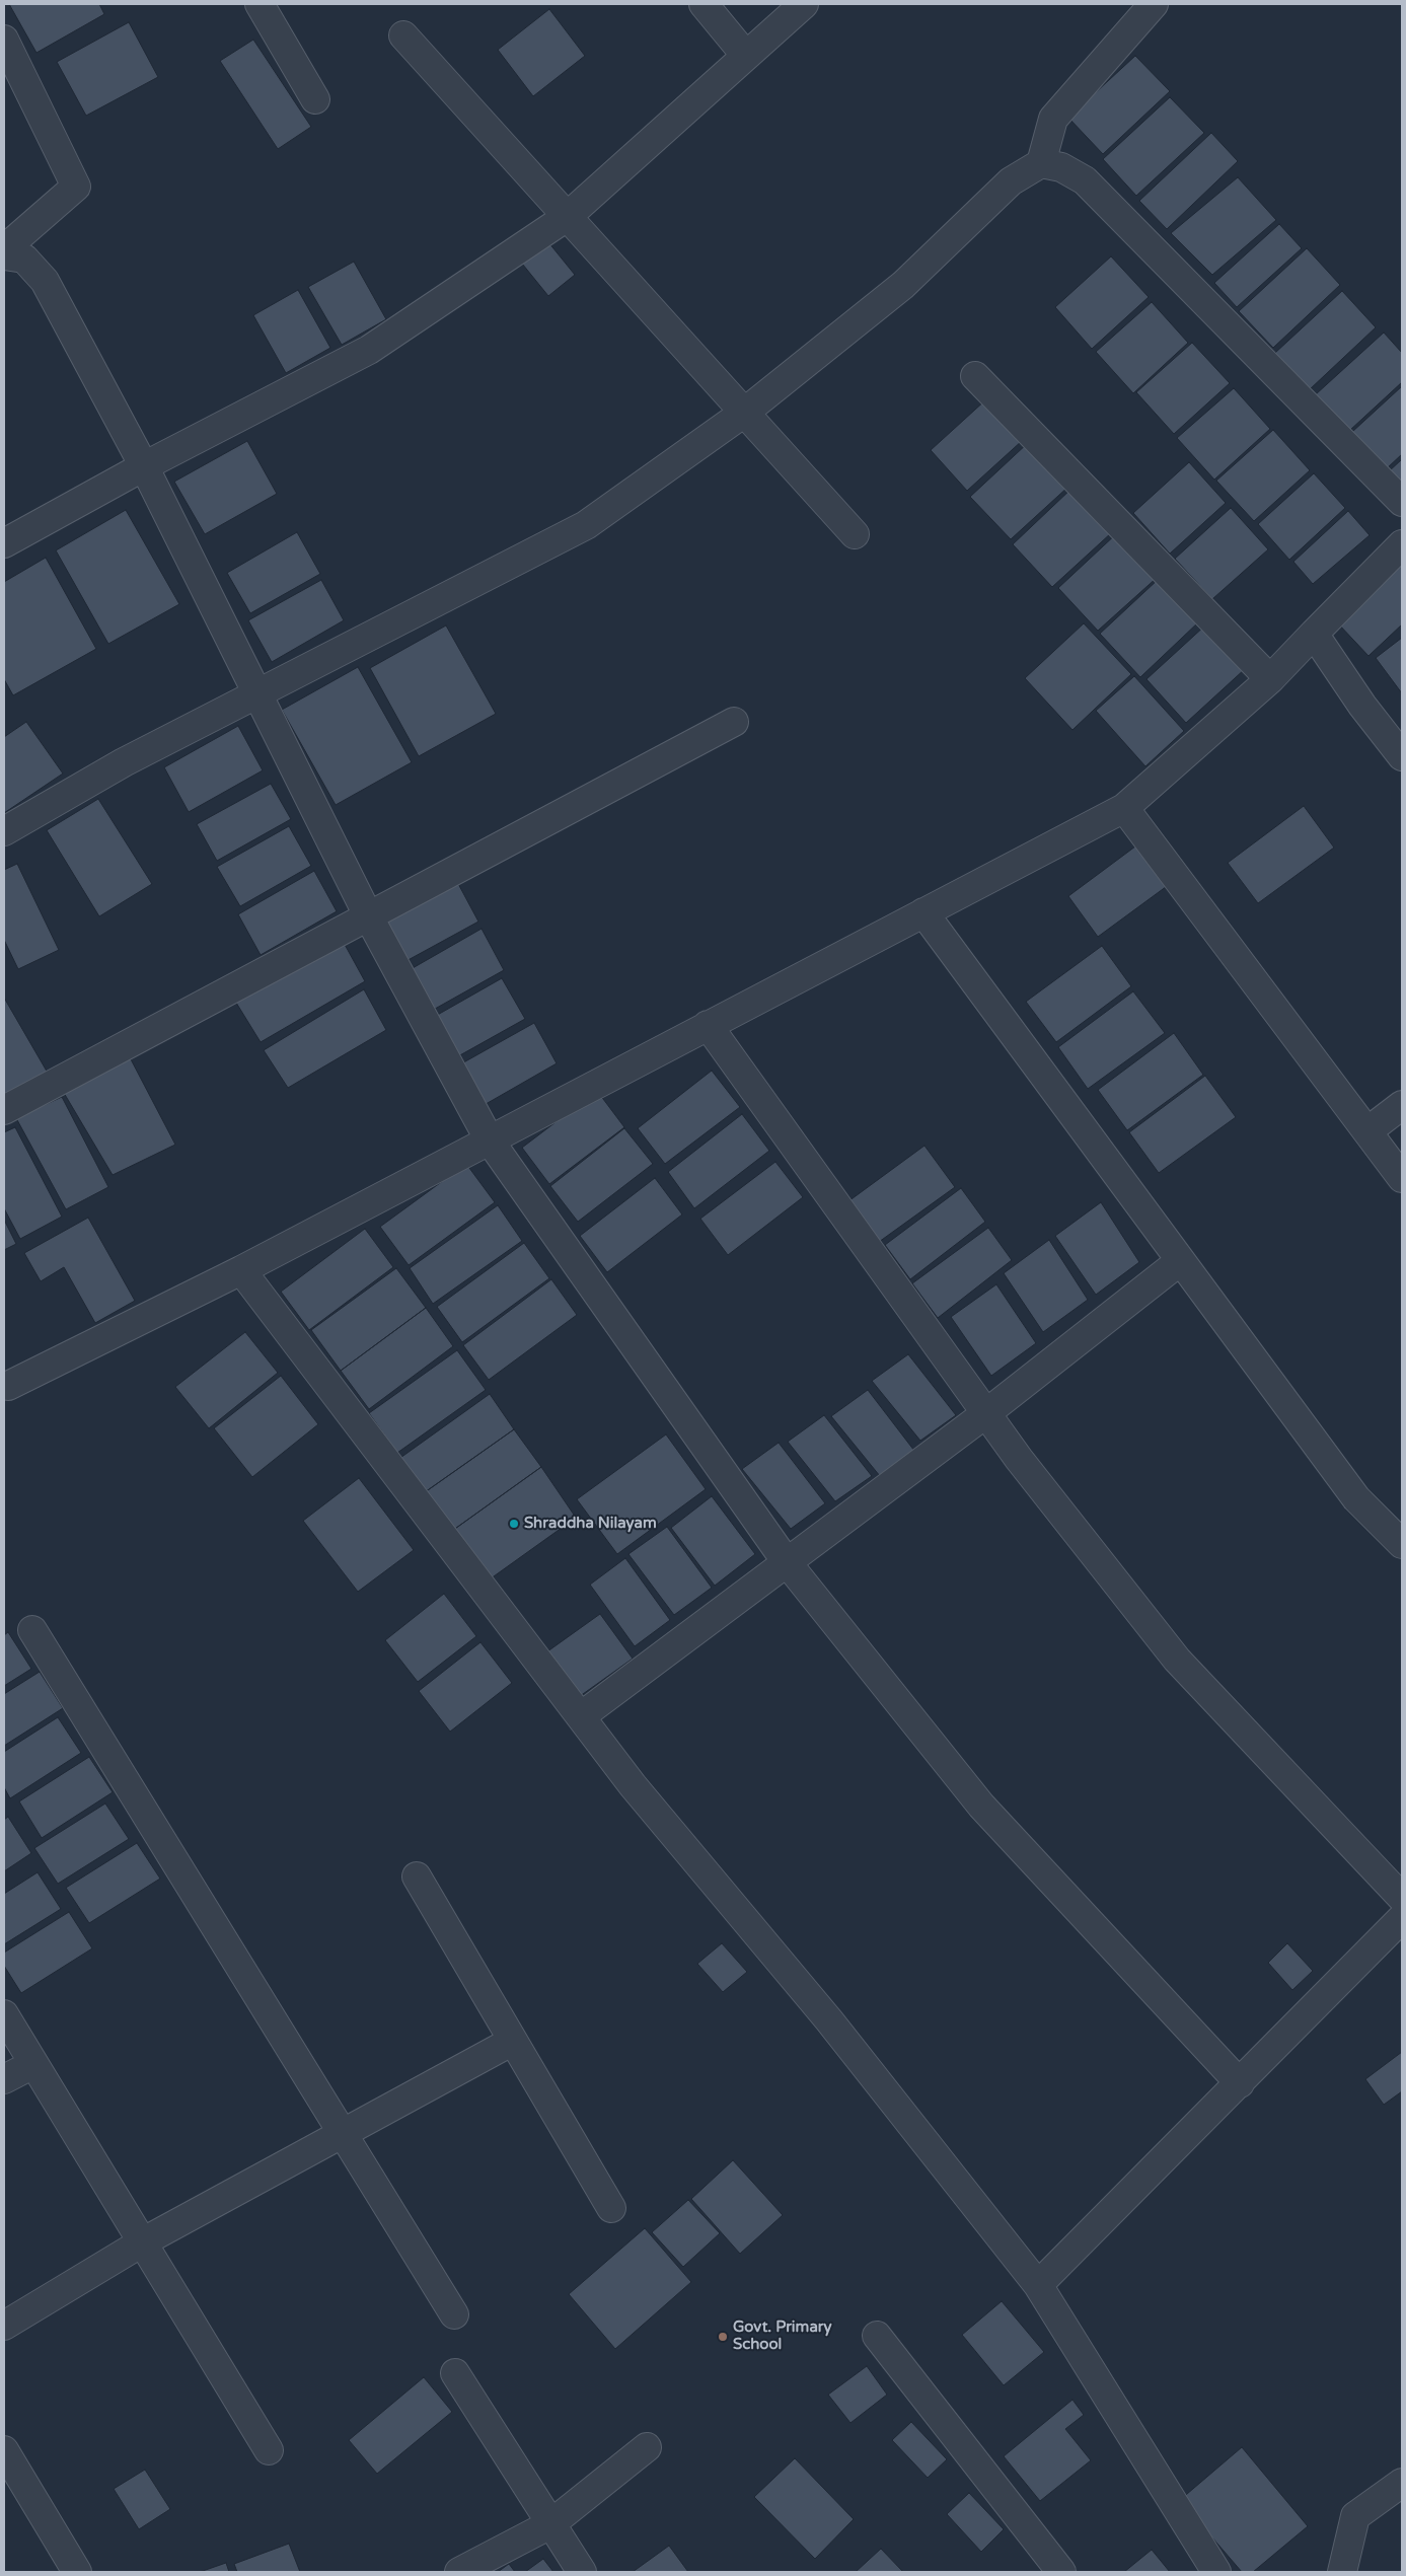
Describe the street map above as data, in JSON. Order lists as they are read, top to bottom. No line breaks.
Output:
{"places":["Shraddha Nilayam","Govt. Primary School"]}
